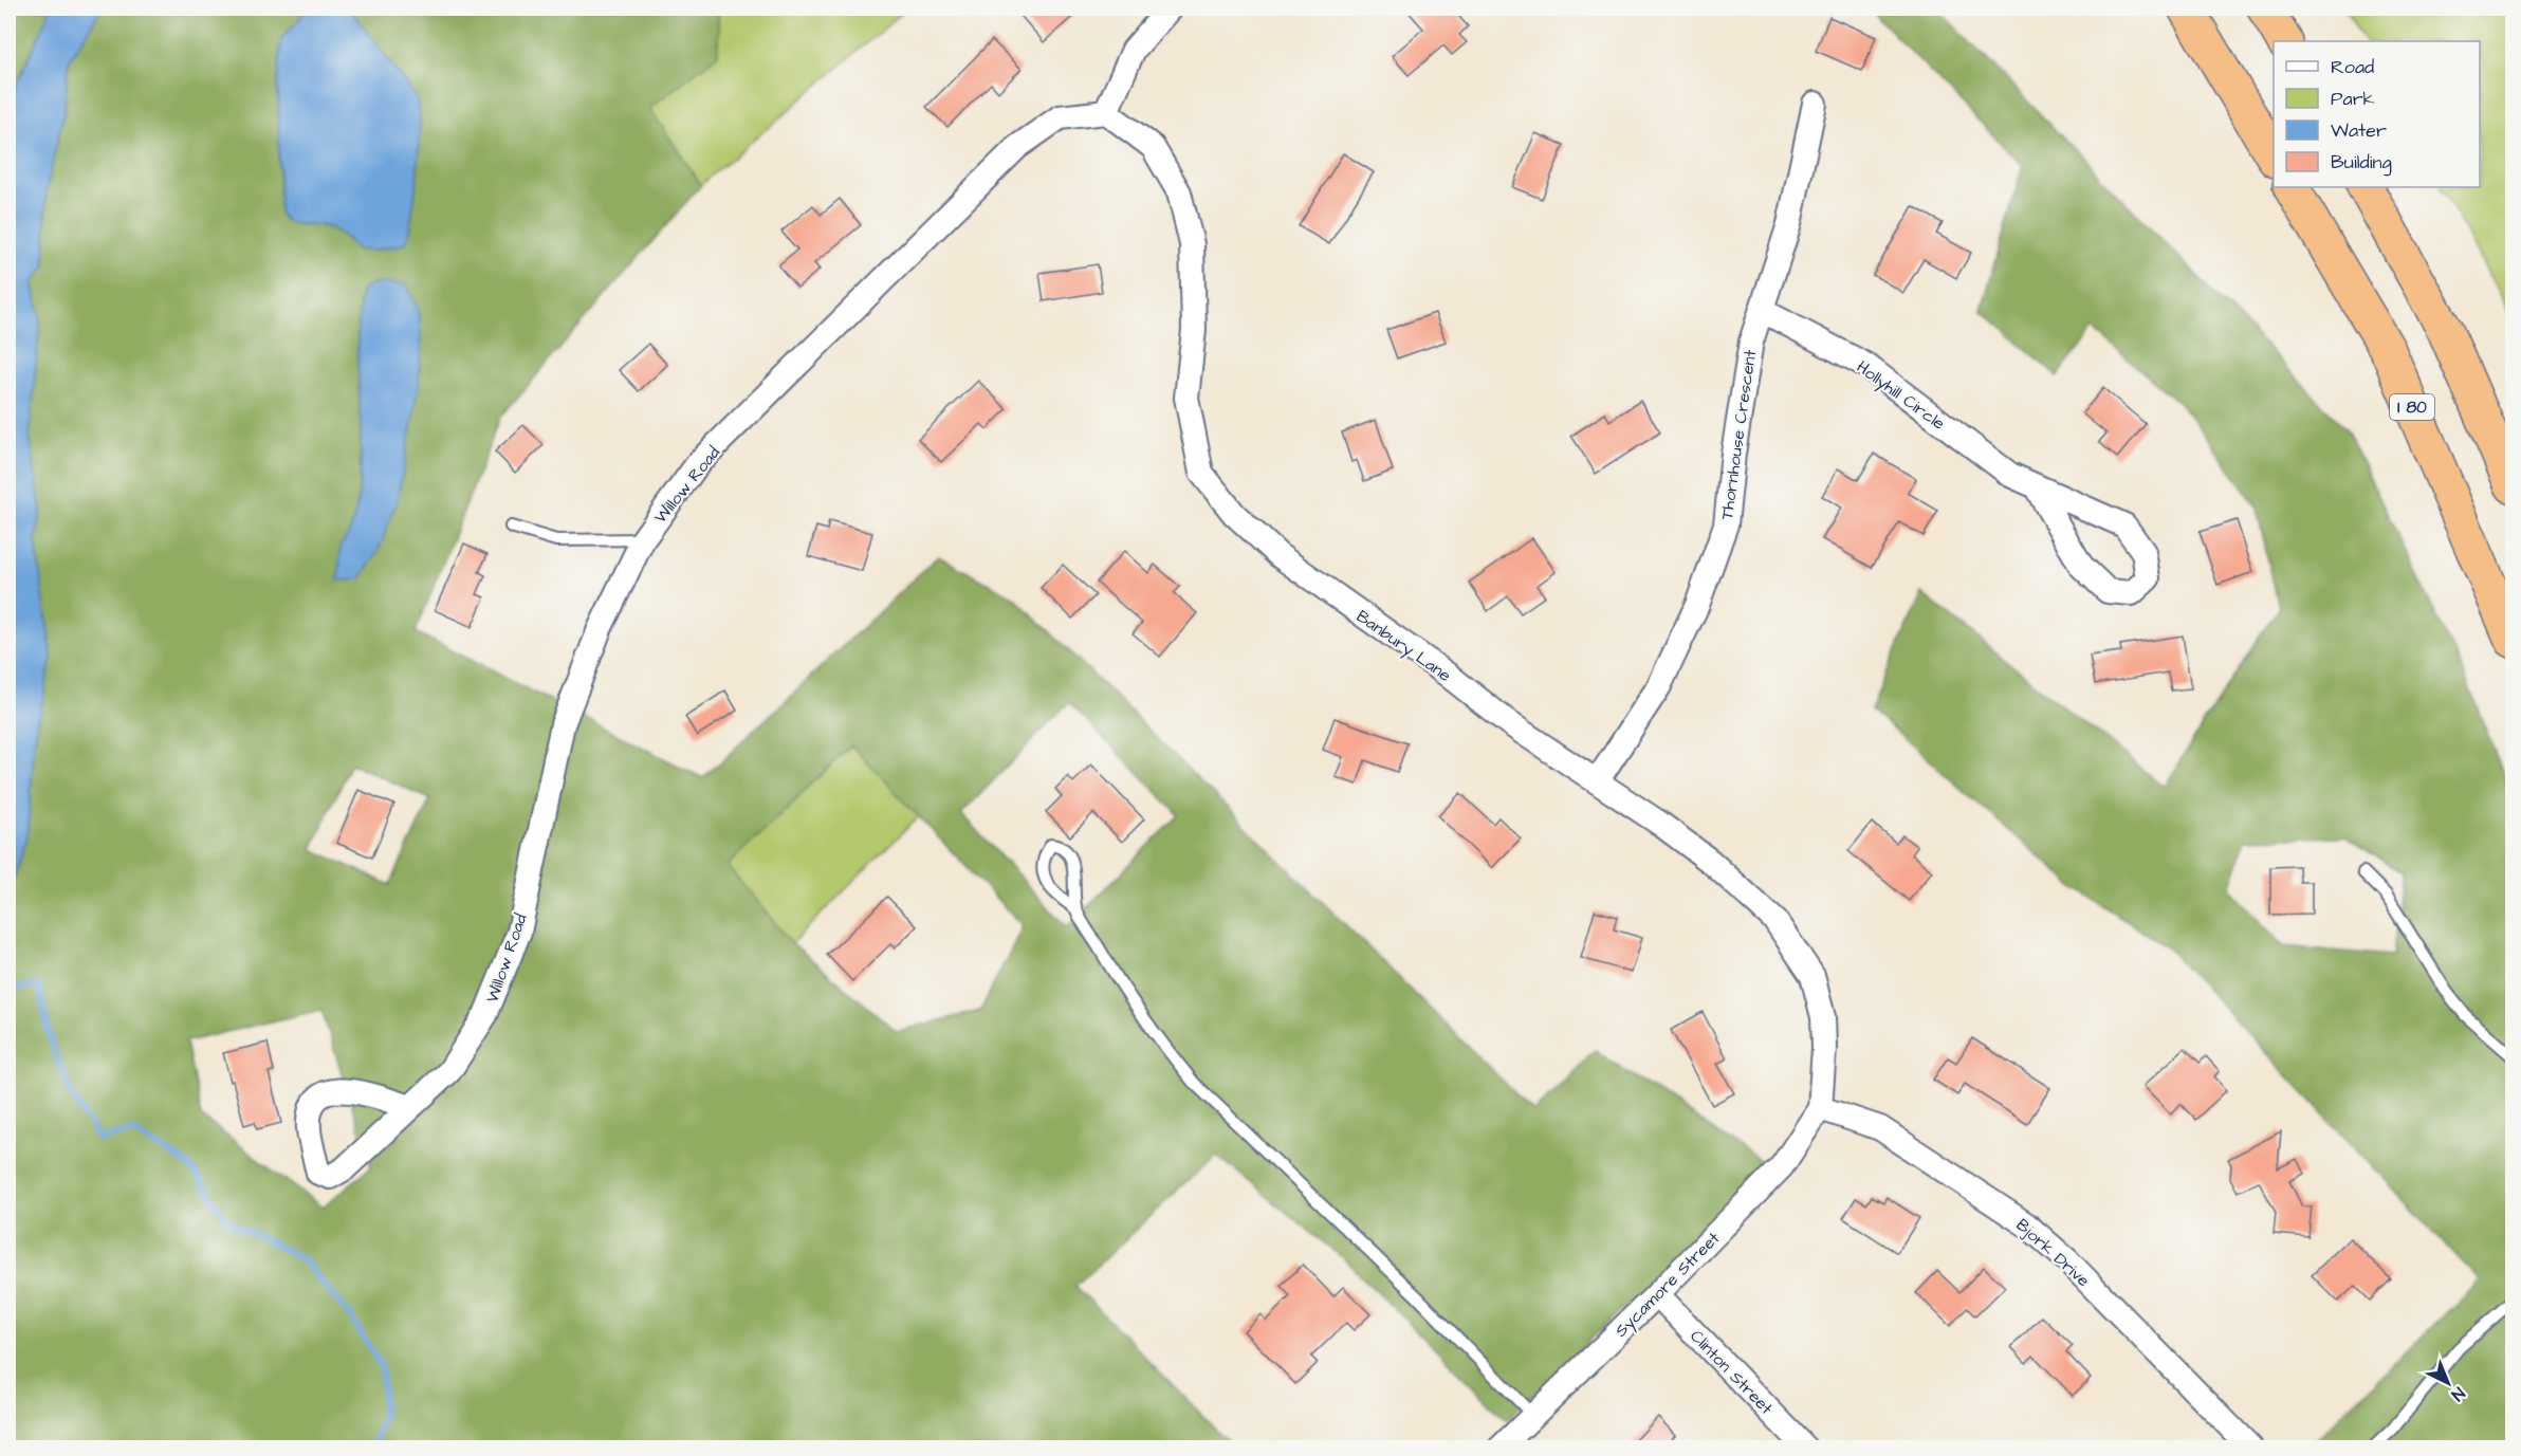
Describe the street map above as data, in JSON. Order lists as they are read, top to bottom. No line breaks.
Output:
{"streets":{"highway":["I 80"],"street":["Hollyhill Circle","Thornhouse Crescent","Willow Road","Banbury Lane","Bjork Drive","Sycamore Street","Clinton Street"]},"crossings":[["Hollyhill Circle","Thornhouse Crescent"],["Thornhouse Crescent","Banbury Lane"],["Willow Road","Banbury Lane"],["Banbury Lane","Bjork Drive"],["Banbury Lane","Sycamore Street"],["Bjork Drive","Sycamore Street"],["Sycamore Street","Clinton Street"]],"legend":["Road","Park","Water","Building"],"north":"bottom right"}
